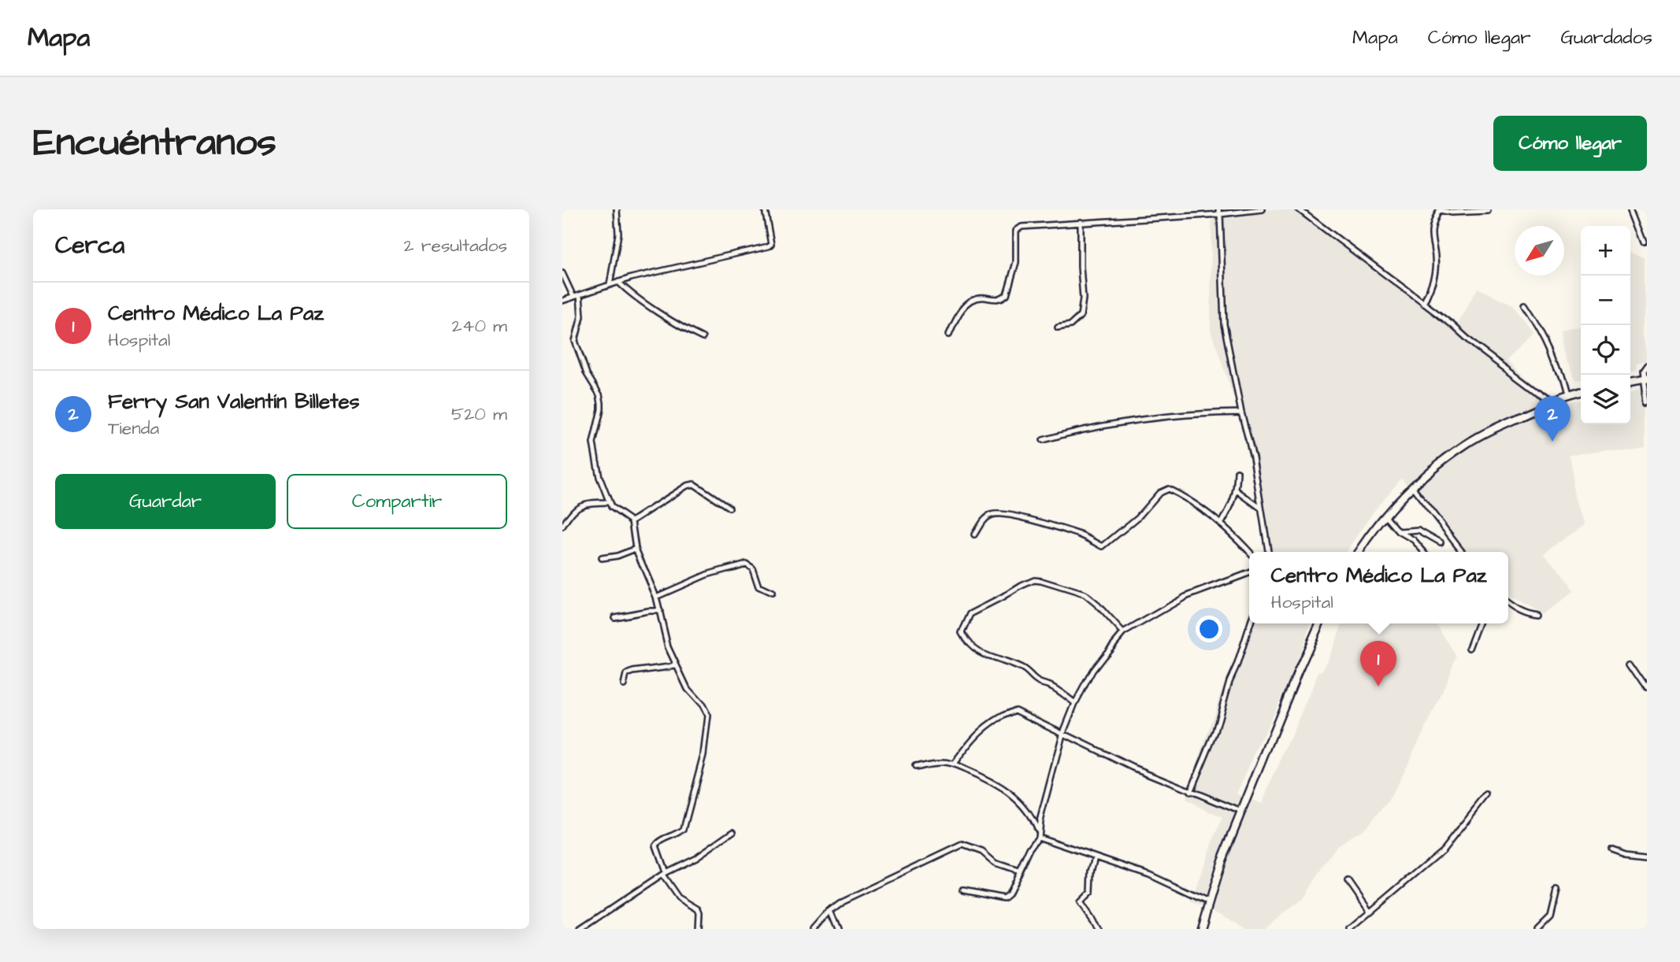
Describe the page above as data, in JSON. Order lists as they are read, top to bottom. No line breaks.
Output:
{"north":"bottom left","page":{"header":"Mapa","nav":["Mapa","Cómo llegar","Guardados"],"buttons":["Cómo llegar",["Guardar","Compartir"]],"title":"Encuéntranos","heading":["Cerca","2 resultados"],"map_buttons":["+","−"],"list":[{"mark":"1","name":"Centro Médico La Paz","note":"Hospital","value":"240 m"},{"mark":"2","name":"Ferry San Valentín Billetes","note":"Tienda","value":"520 m"}],"pins":["2","1"],"popup":["Centro Médico La Paz","Hospital"]}}
